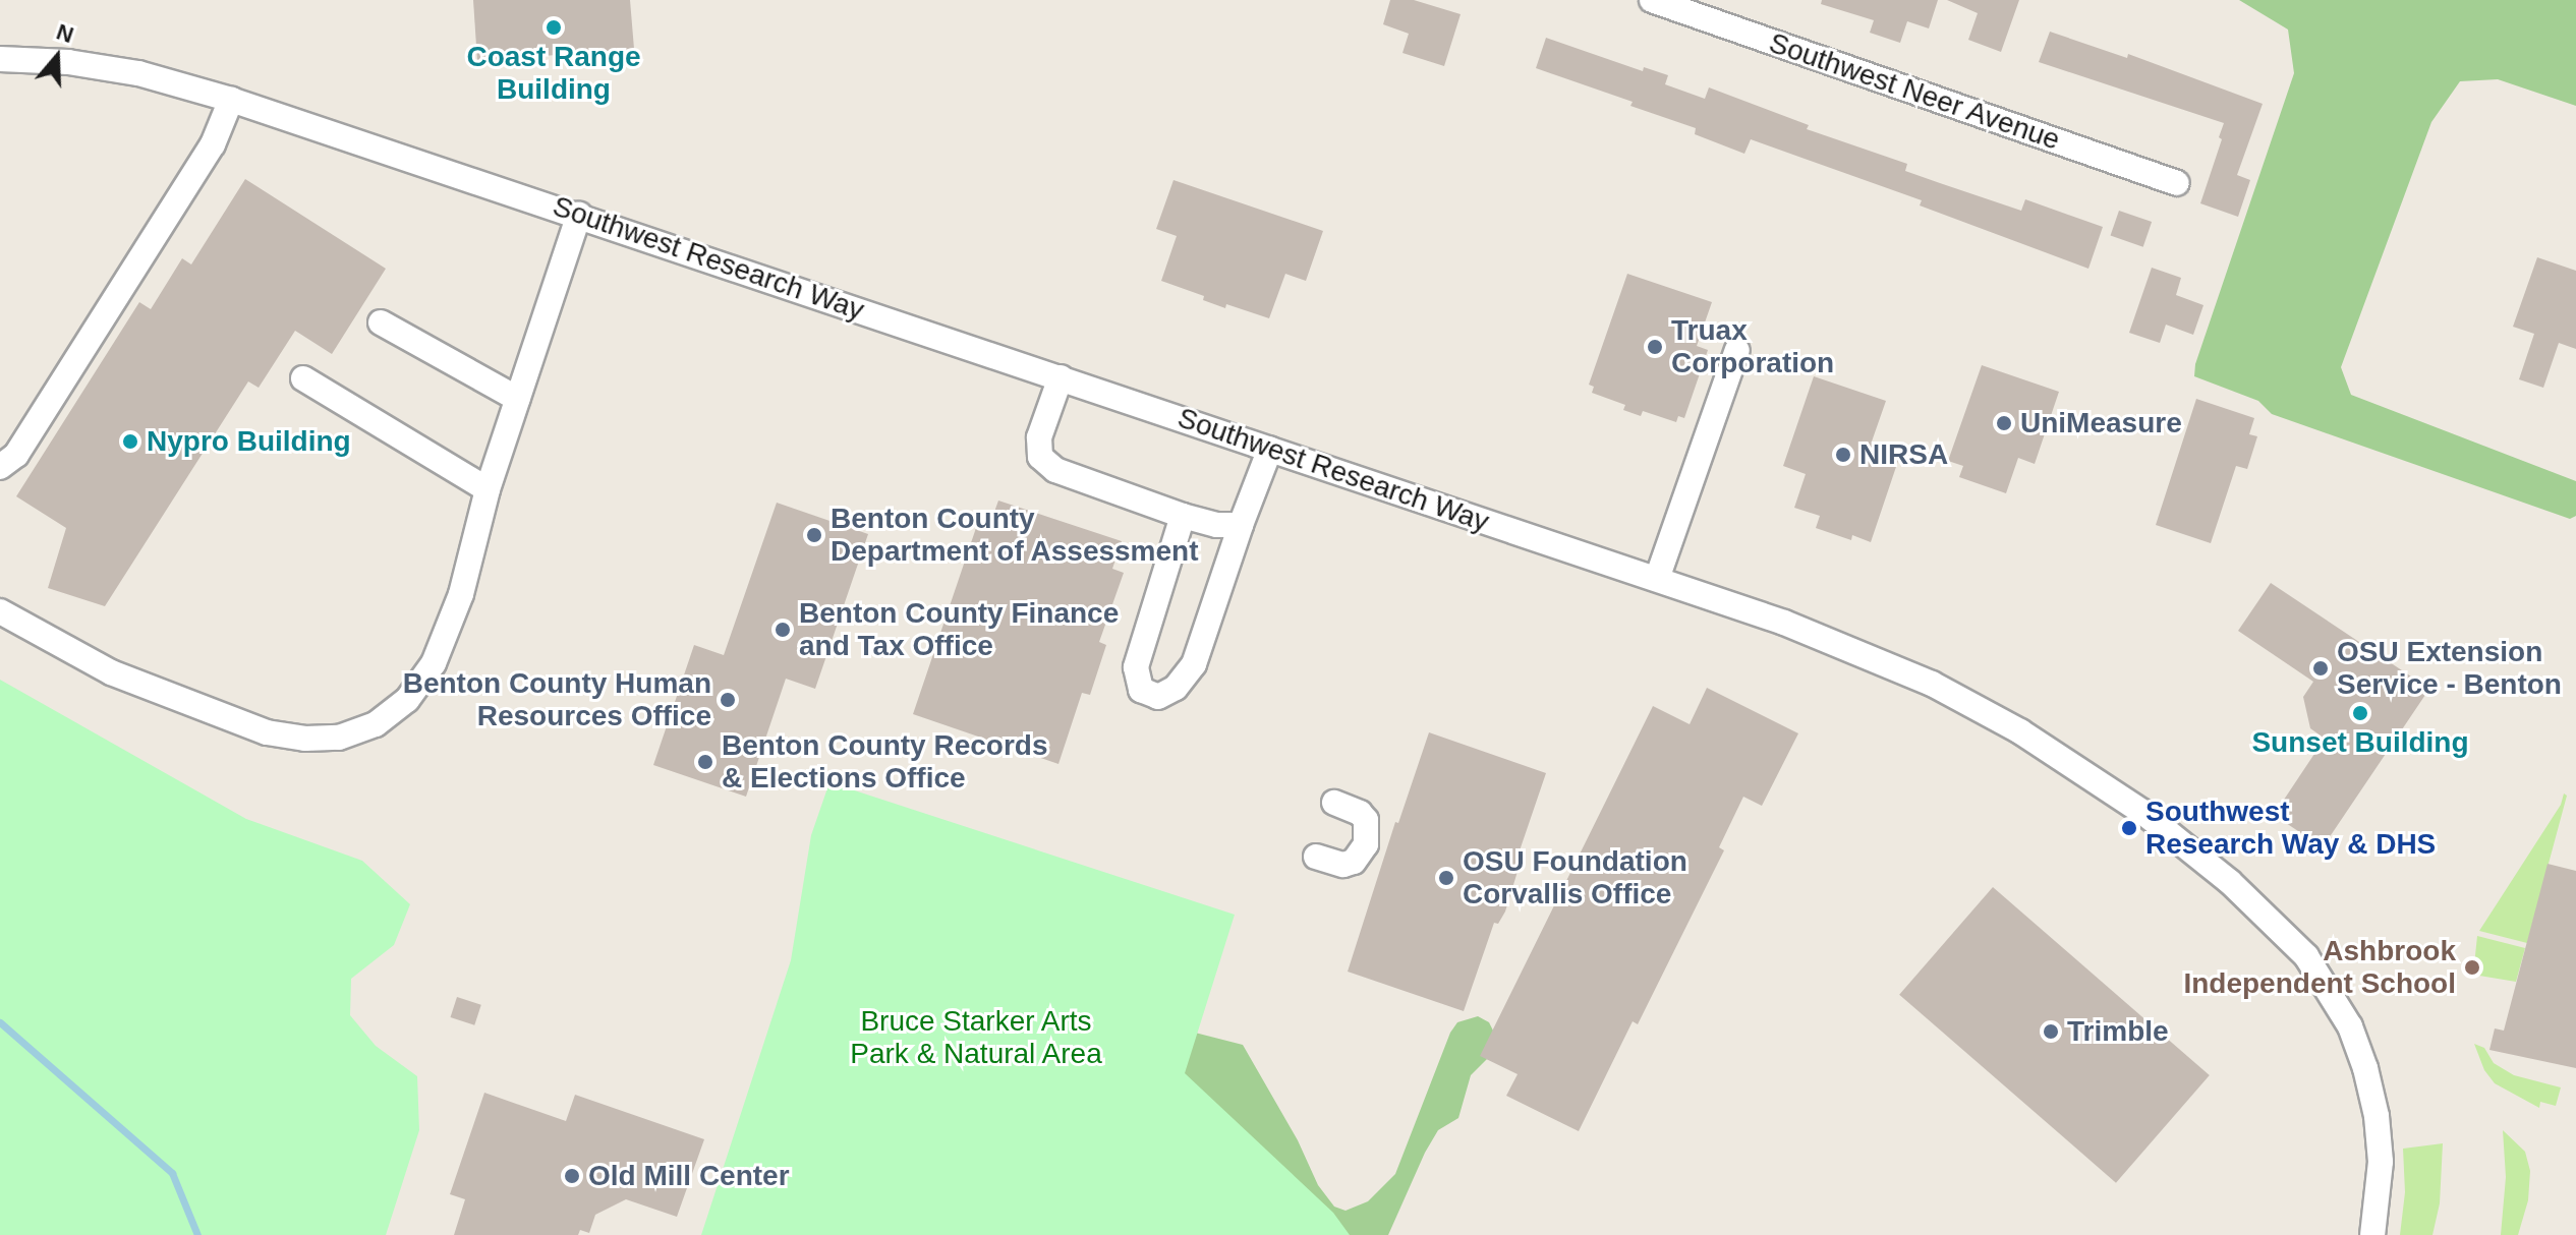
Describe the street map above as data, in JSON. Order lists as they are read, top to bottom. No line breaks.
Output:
{"streets":{"street":["Southwest Neer Avenue","Southwest Research Way"]},"parks":["Bruce Starker Arts Park & Natural Area"],"places":["Coast Range Building","Truax Corporation","UniMeasure","Nypro Building","NIRSA","Benton County Department of Assessment","Benton County Finance and Tax Office","OSU Extension Service - Benton","Benton County Human Resources Office","Sunset Building","Benton County Records & Elections Office","Southwest Research Way & DHS","OSU Foundation Corvallis Office","Ashbrook Independent School","Trimble","Old Mill Center"],"north":"top"}
